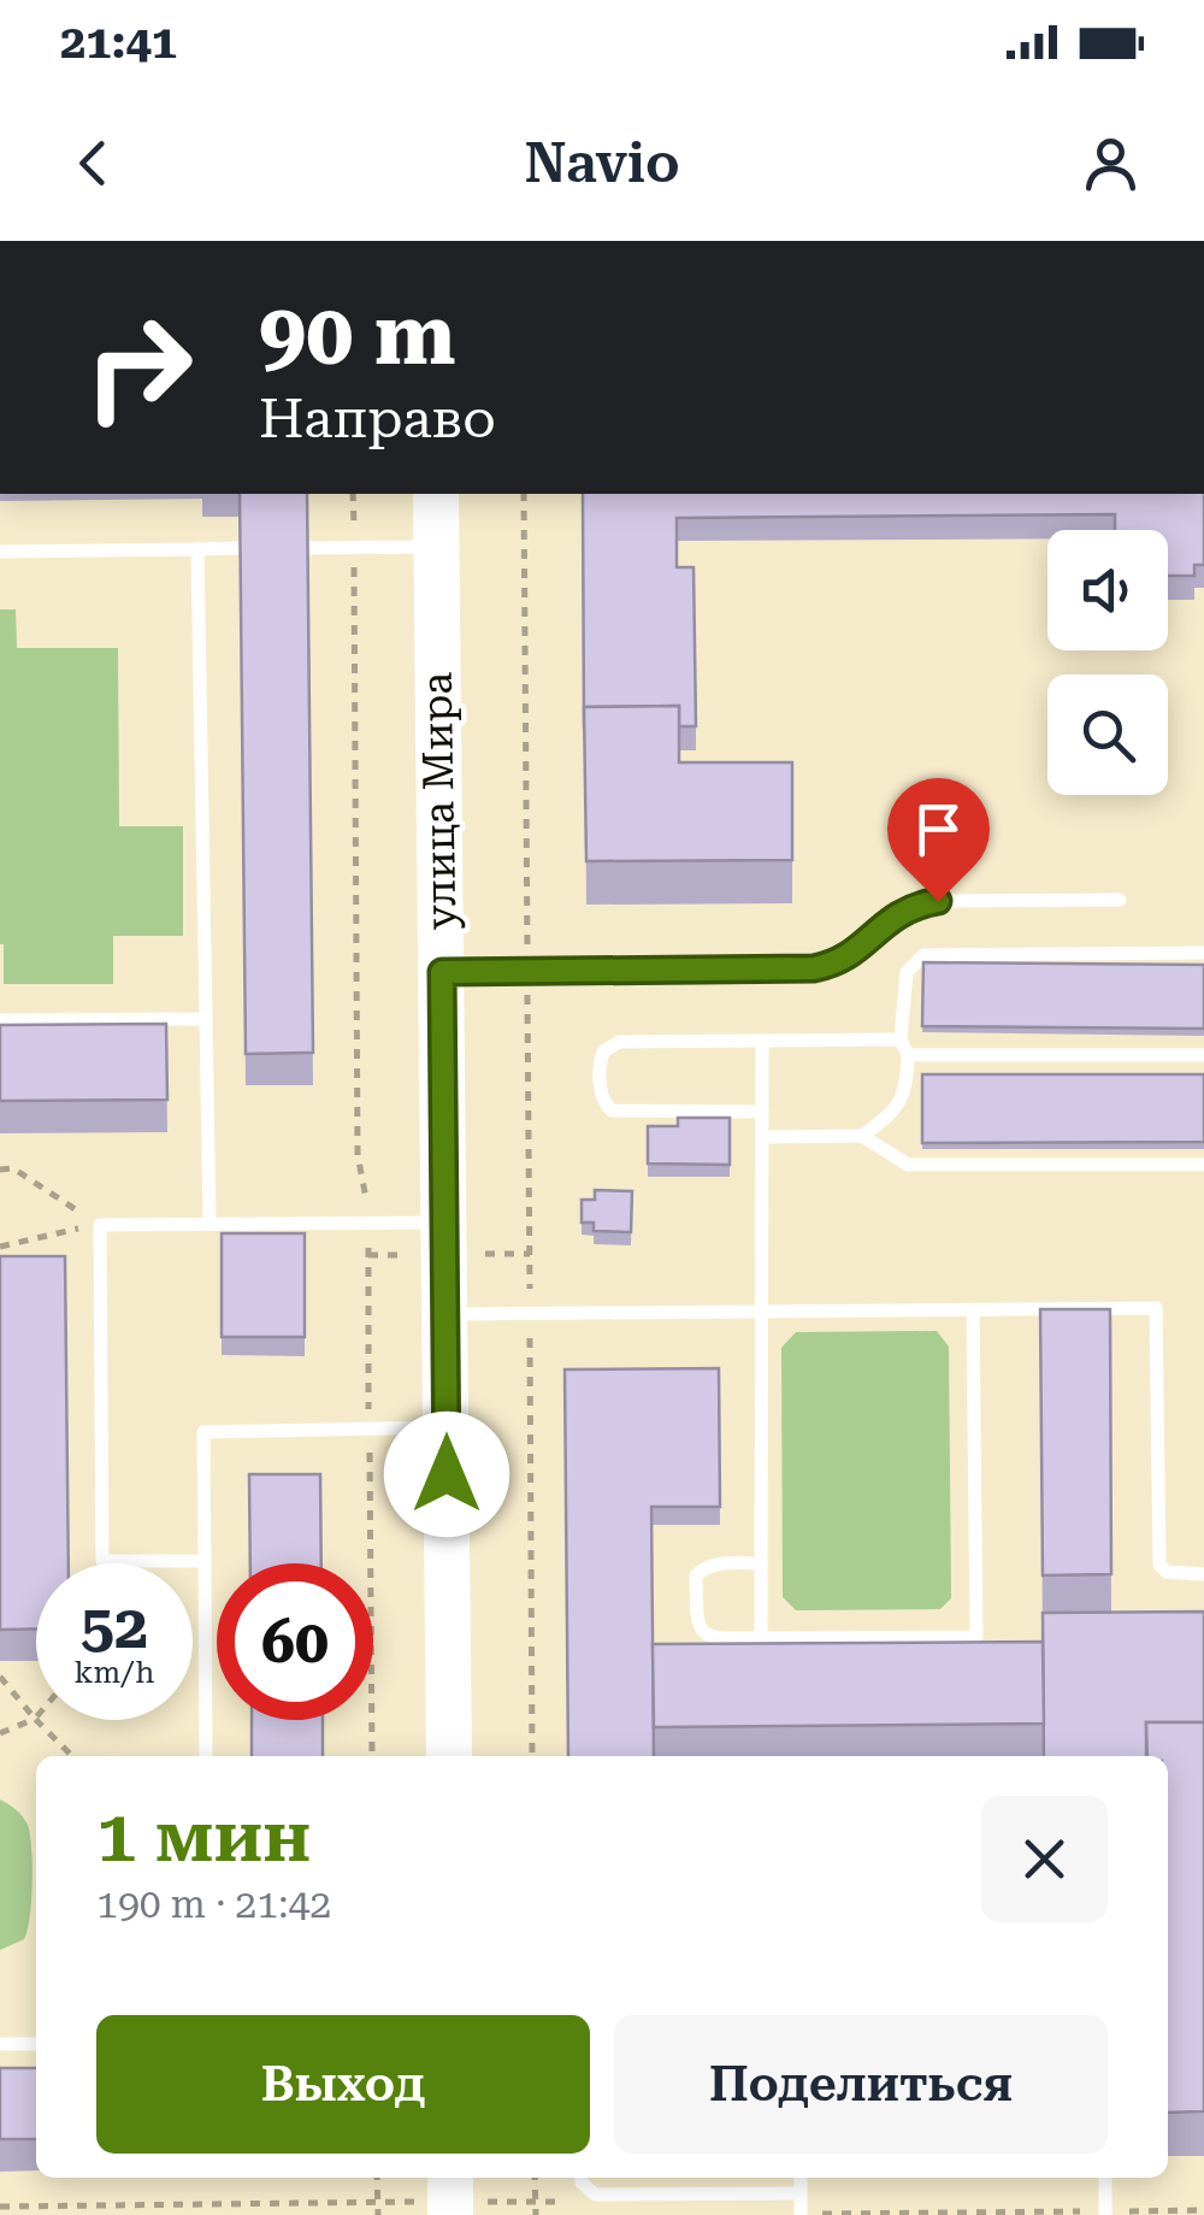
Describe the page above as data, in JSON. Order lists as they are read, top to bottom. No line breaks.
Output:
{"streets":{"main road":["улица Мира"]},"page":{"status":"21:41","header":"Navio","turn":["90 m","Направо"],"speed":"52 km/h","limit":"60","heading":["1 мин","190 m · 21:42"],"buttons":["Выход","Поделиться"]}}
